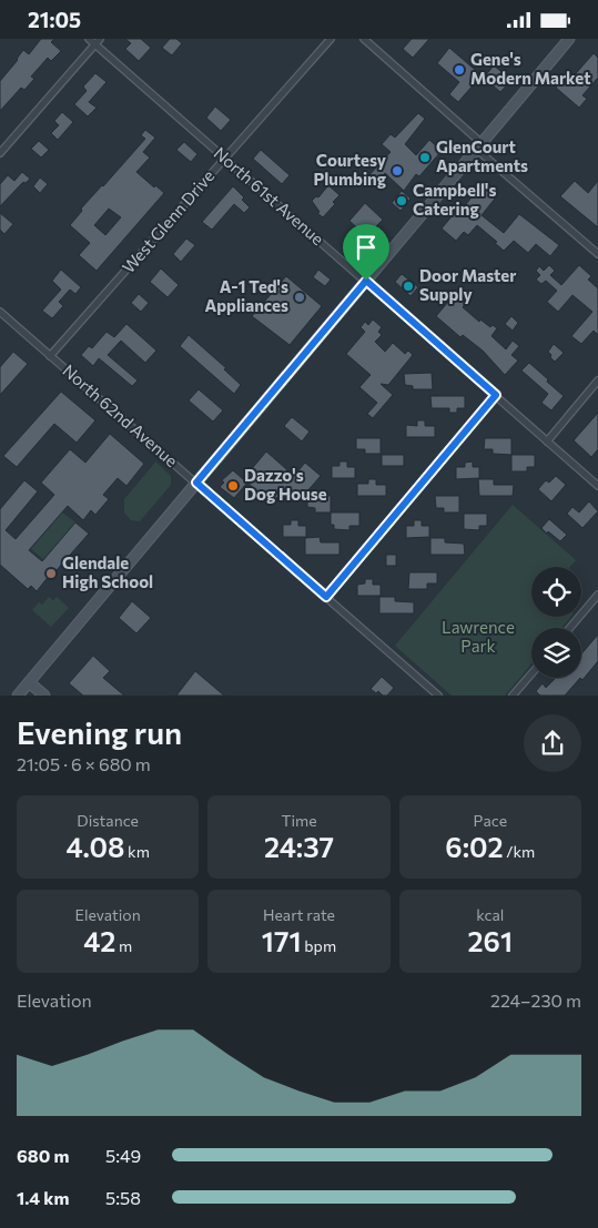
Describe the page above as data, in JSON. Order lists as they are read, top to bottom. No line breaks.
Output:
{"streets":{"street":["North 61st Avenue","West Glenn Drive","North 62nd Avenue"]},"crossings":[["North 61st Avenue","West Glenn Drive"],["West Glenn Drive","North 62nd Avenue"]],"parks":["Lawrence Park"],"places":["Gene's Modern Market","GlenCourt Apartments","Courtesy Plumbing","Campbell's Catering","Door Master Supply","A-1 Ted's Appliances","Dazzo's Dog House","Glendale High School"],"page":{"status":"21:05","heading":["Evening run","21:05 · 6 × 680 m"],"stats":[["Distance","4.08 km"],["Time","24:37"],["Pace","6:02 /km"],["Elevation","42 m"],["Heart rate","171 bpm"],["kcal","261"]],"chart":["Elevation","224–230 m"],"list":[{"name":"680 m","note":"5:49"},{"name":"1.4 km","note":"5:58"}]}}
